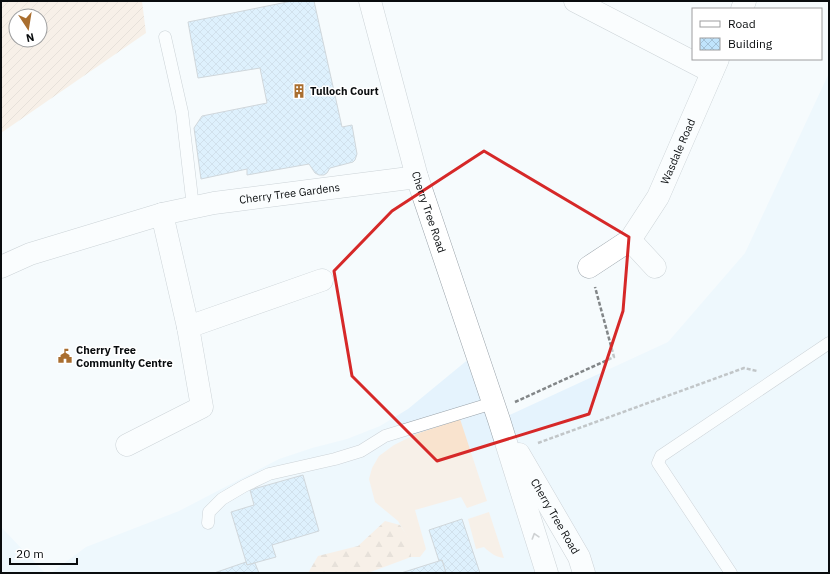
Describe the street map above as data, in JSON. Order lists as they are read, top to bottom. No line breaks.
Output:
{"streets":{"street":["Wasdale Road","Cherry Tree Gardens","Cherry Tree Road"]},"crossings":[["Cherry Tree Gardens","Cherry Tree Road"]],"places":{"building":["Tulloch Court"],"public building":["Cherry Tree Community Centre"]},"legend":["Road","Building"],"scale_bar":"20 m","north":"bottom"}
